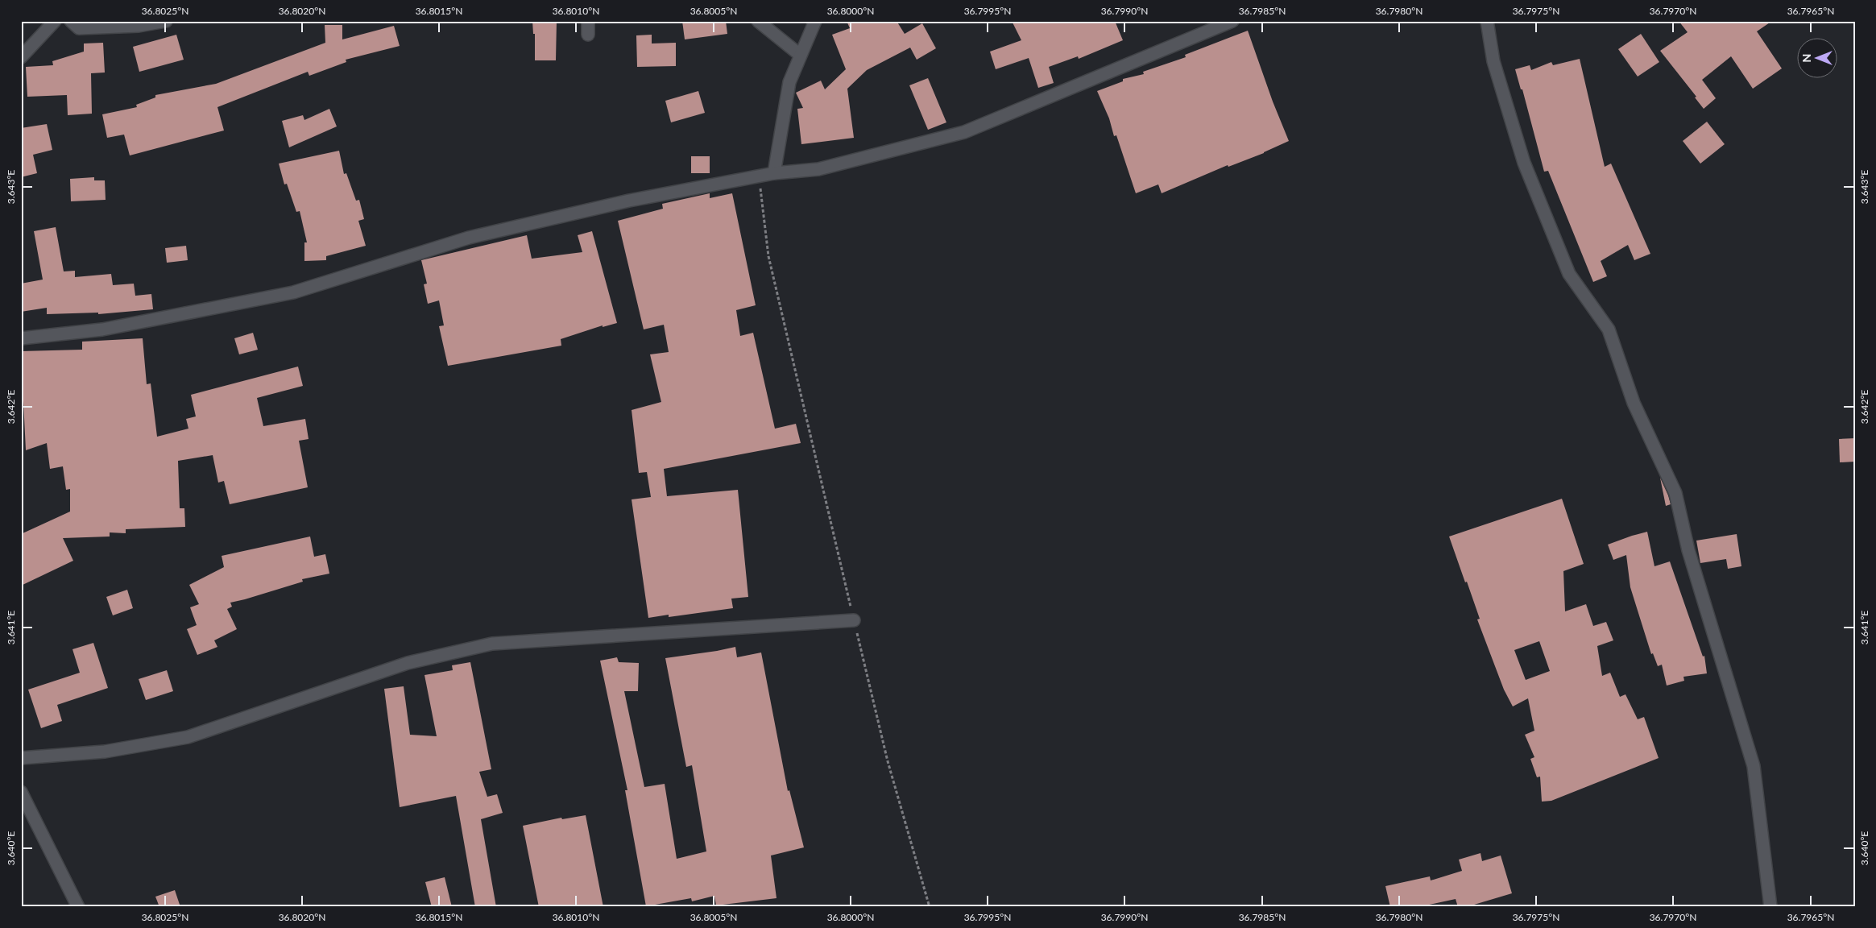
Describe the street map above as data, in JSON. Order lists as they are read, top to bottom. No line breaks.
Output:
{"north":"left","coordinates":["36.8025°N","36.8020°N","36.8015°N","36.8010°N","36.8005°N","36.8000°N","36.7995°N","36.7990°N","36.7985°N","36.7980°N","36.7975°N","36.7970°N","36.7965°N","3.643°E","3.642°E","3.641°E","3.640°E"]}
